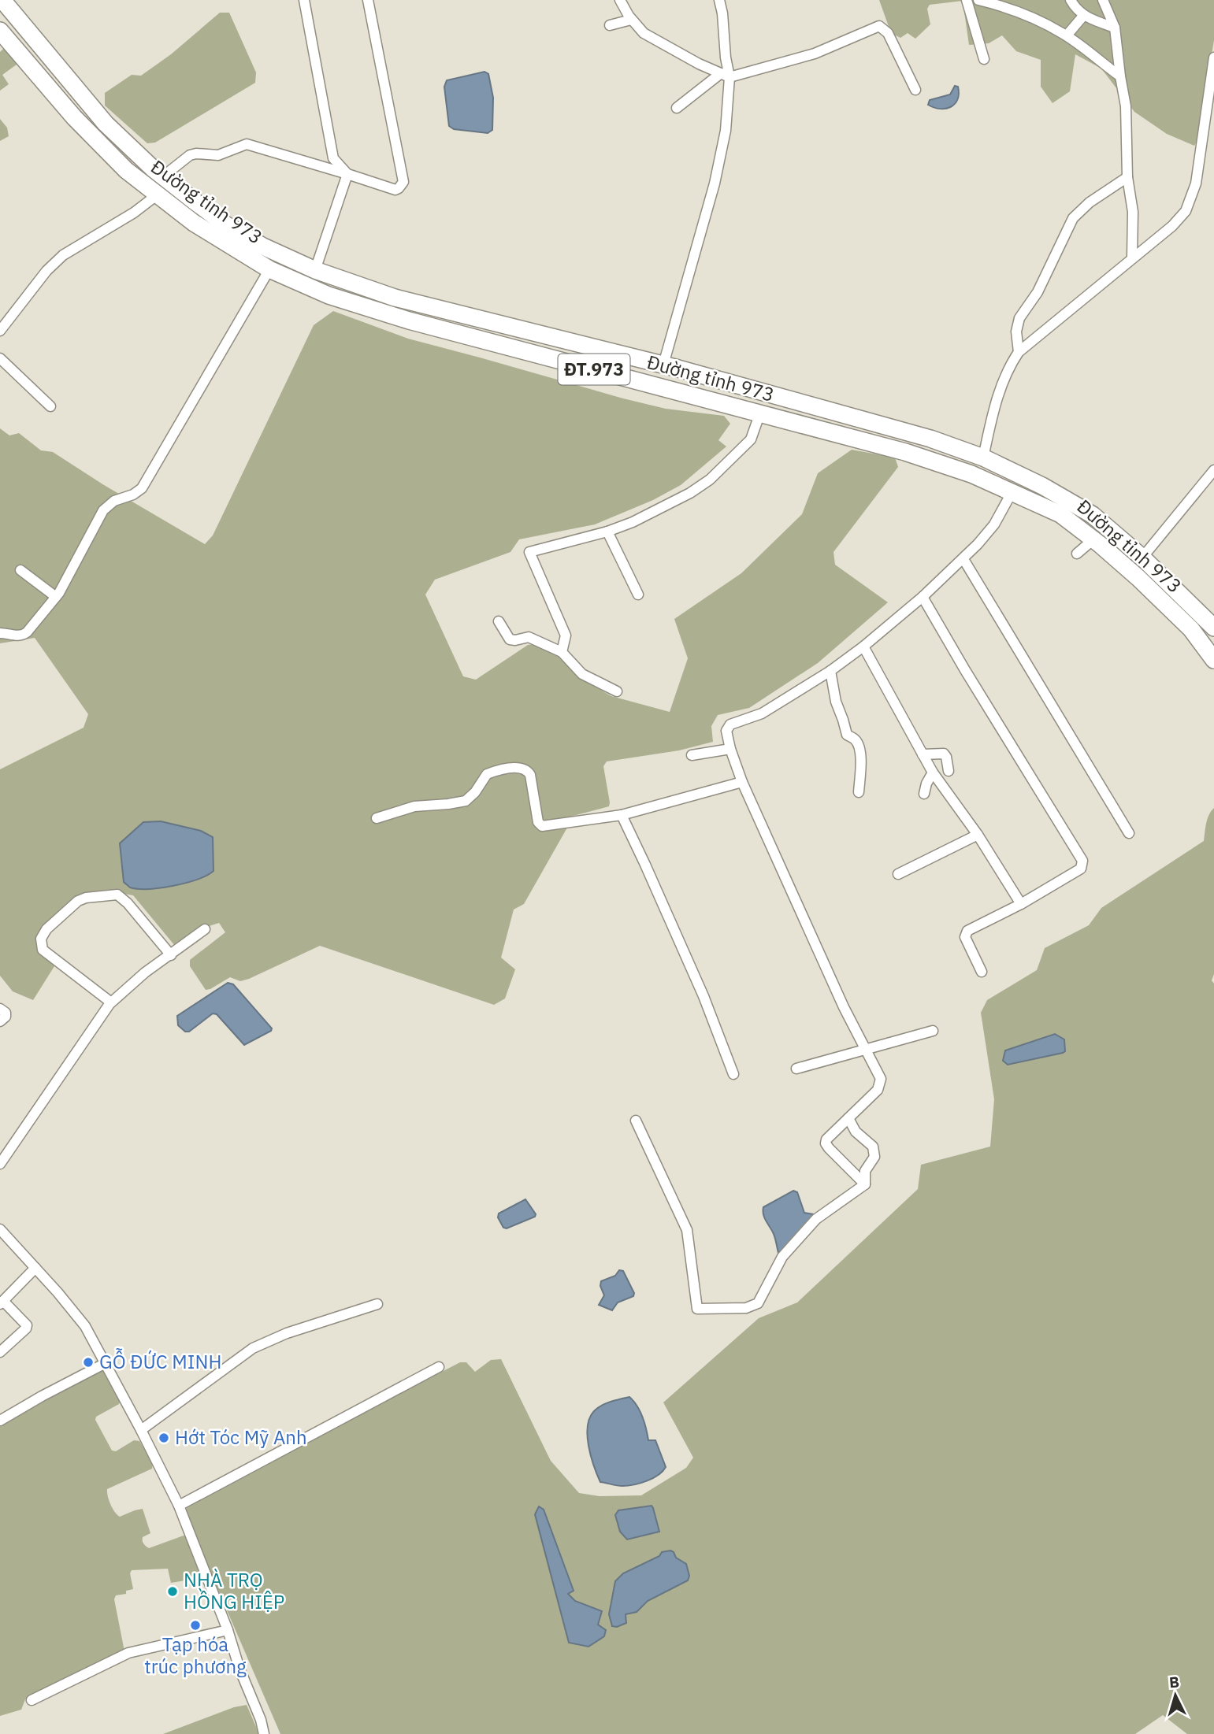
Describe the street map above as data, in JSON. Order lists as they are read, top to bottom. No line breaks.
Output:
{"streets":{"main road":["Đường tỉnh 973","ĐT.973"]},"places":["GỖ ĐỨC MINH","Hớt Tóc Mỹ Anh","NHÀ TRỌ HỒNG HIỆP","Tạp hóa trúc phương"],"north":"top"}
